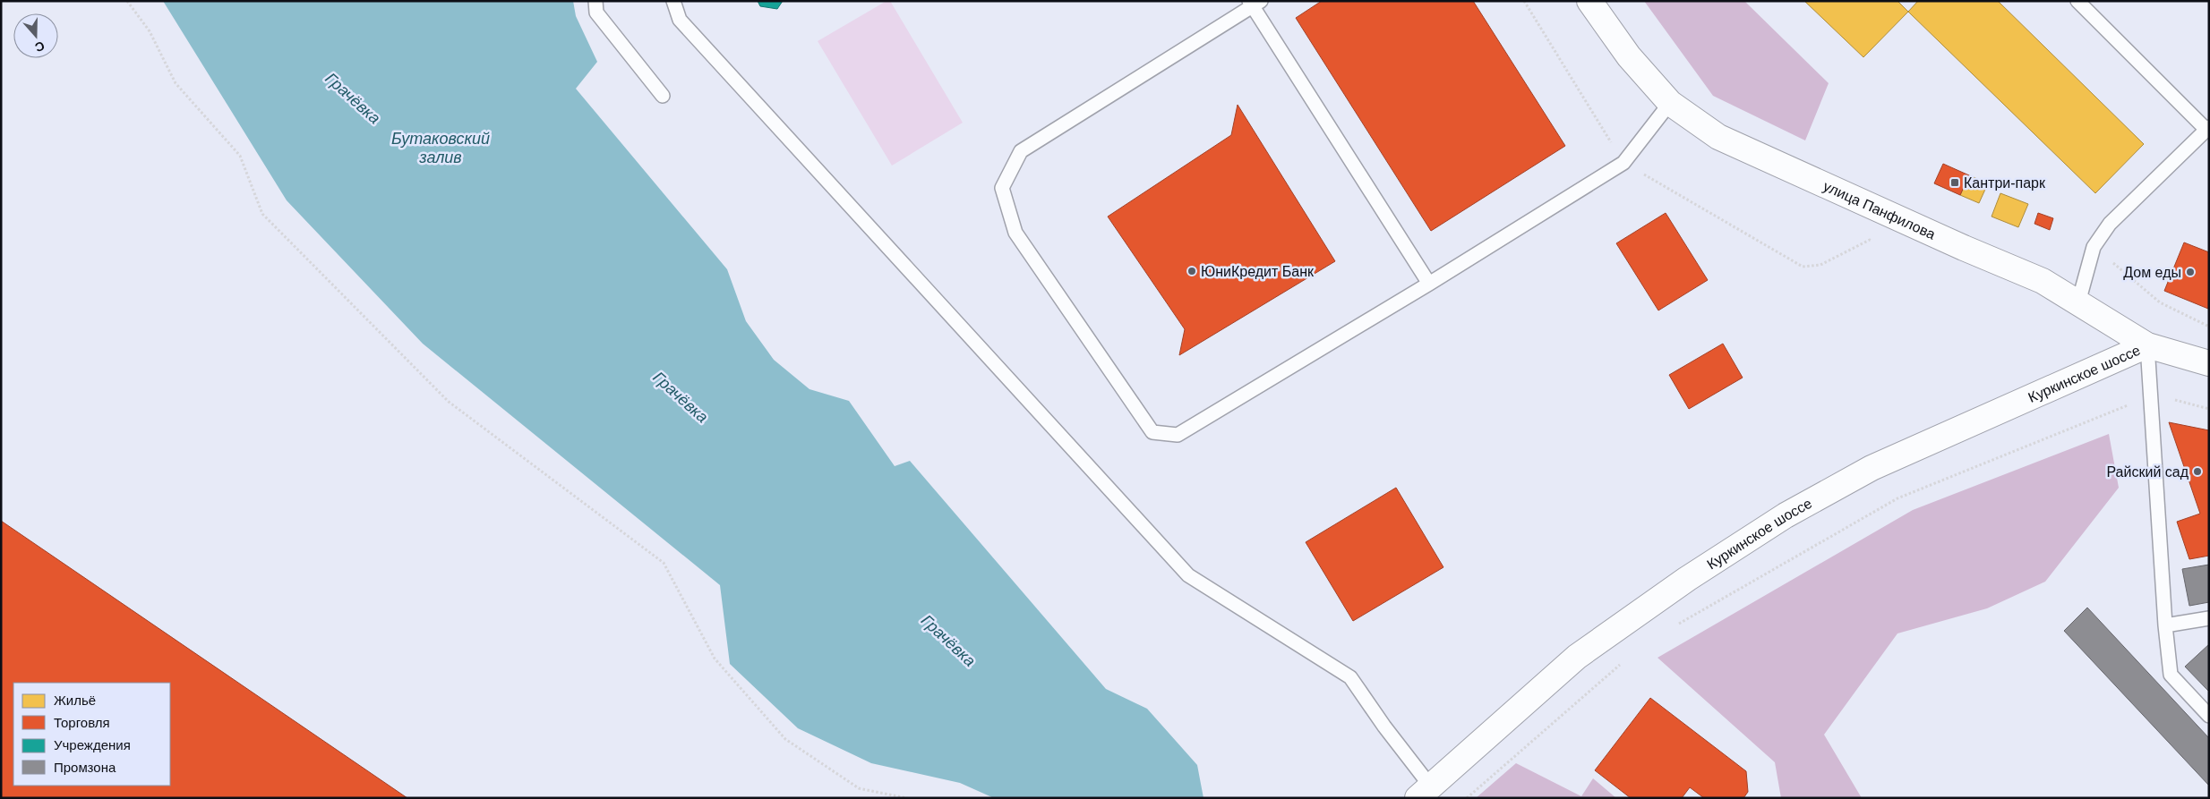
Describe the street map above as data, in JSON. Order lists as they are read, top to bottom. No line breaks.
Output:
{"streets":{"street":["улица Панфилова","Куркинское шоссе"]},"crossings":[["улица Панфилова","Куркинское шоссе"]],"water":["Грачёвка","Бутаковский залив"],"places":{"transit":["Кантри-парк"],"other":["ЮниКредит Банк","Дом еды","Райский сад"]},"legend":["Жильё","Торговля","Учреждения","Промзона"],"north":"bottom"}
